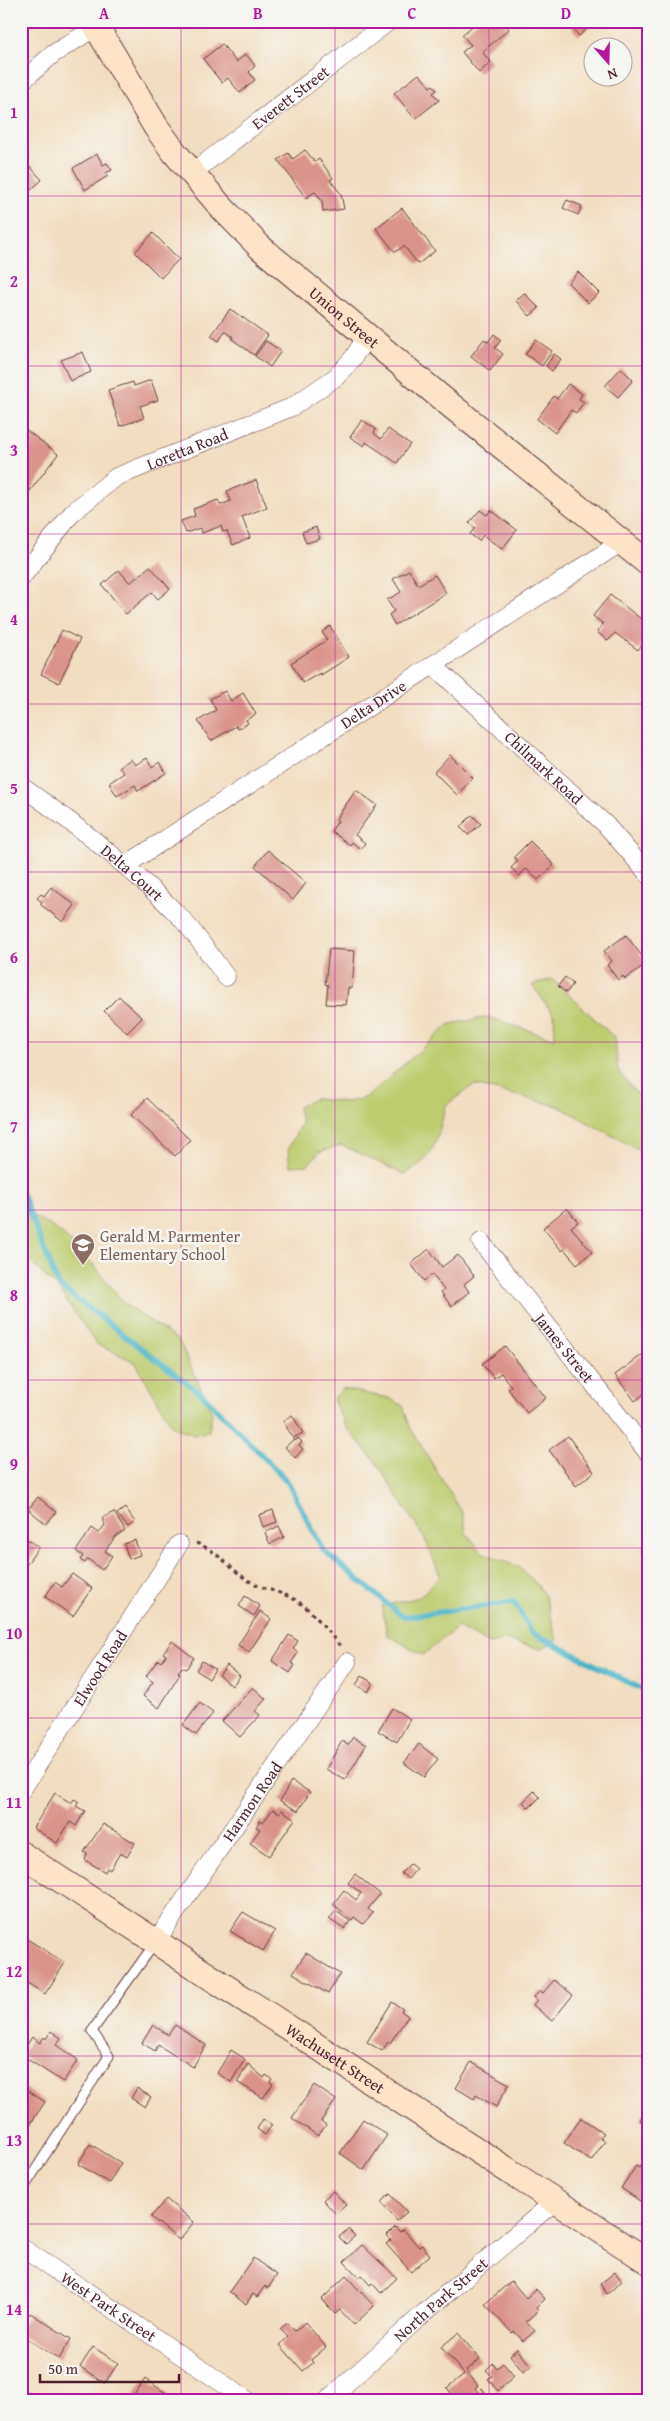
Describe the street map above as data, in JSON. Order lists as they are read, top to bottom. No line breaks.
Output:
{"streets":{"main road":["Union Street","Wachusett Street"],"street":["Everett Street","Loretta Road","Delta Drive","Chilmark Road","Delta Court","James Street","Elwood Road","Harmon Road","North Park Street","West Park Street"]},"crossings":[["Everett Street","Union Street"],["Union Street","Loretta Road"],["Union Street","Delta Drive"],["Delta Drive","Chilmark Road"],["Delta Drive","Delta Court"],["Harmon Road","Wachusett Street"],["Wachusett Street","North Park Street"]],"places":{"school or university":["Gerald M. Parmenter Elementary School"]},"scale_bar":"50 m","north":"bottom","grid":{"columns":["A","B","C","D"],"rows":["1","2","3","4","5","6","7","8","9","10","11","12","13","14"]}}
